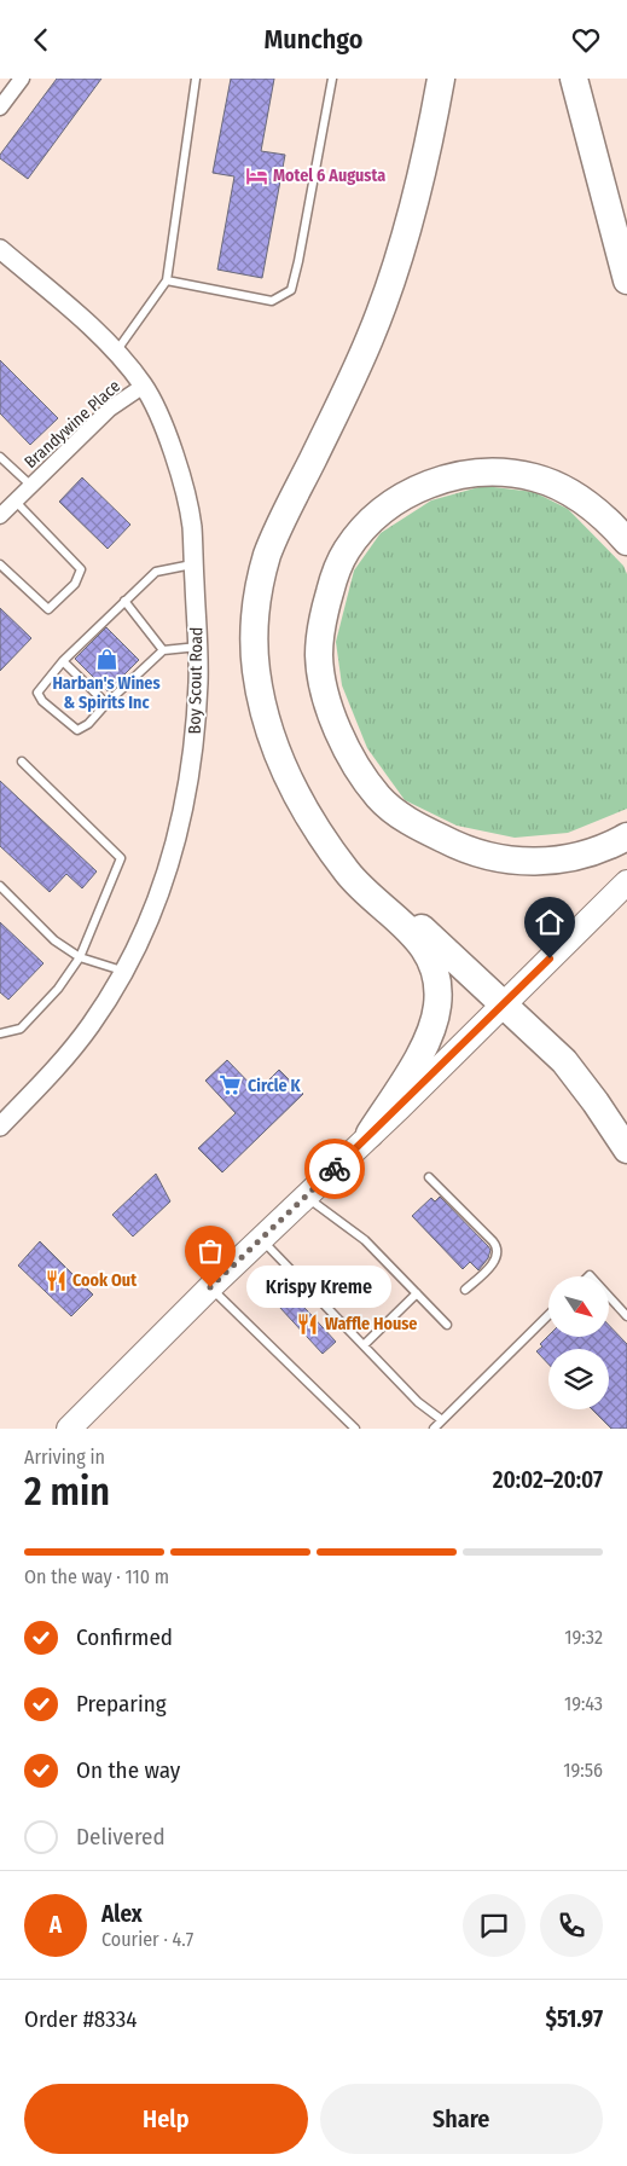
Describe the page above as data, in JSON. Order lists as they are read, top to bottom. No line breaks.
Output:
{"streets":{"street":["Brandywine Place","Boy Scout Road"]},"crossings":[["Brandywine Place","Boy Scout Road"]],"places":{"hotel":["Motel 6 Augusta"],"shop":["Harban's Wines & Spirits Inc"],"supermarket":["Circle K"],"restaurant":["Cook Out","Waffle House"],"other":["Krispy Kreme"]},"north":"bottom right","page":{"header":"Munchgo","bubble":"Krispy Kreme","heading":["2 min","Arriving in","20:02–20:07"],"panel":["Alex","Courier · 4.7","Order #8334","$51.97"],"bar":"On the way · 110 m","list":[["Confirmed","19:32"],["Preparing","19:43"],["On the way","19:56"],"Delivered"],"round":"A","buttons":["Help","Share"]}}
